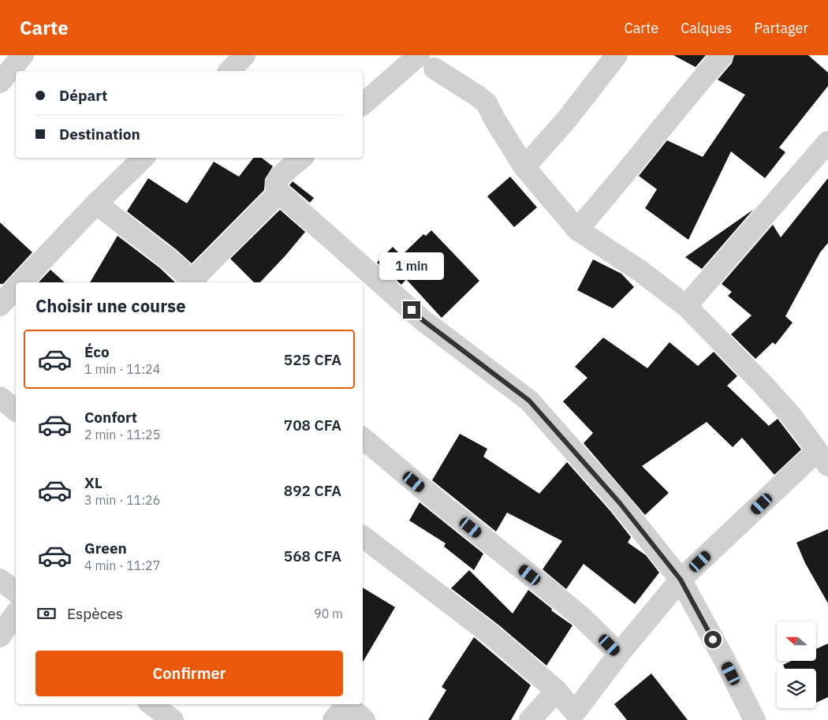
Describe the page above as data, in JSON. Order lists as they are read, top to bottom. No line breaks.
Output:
{"north":"left","page":{"header":"Carte","nav":["Carte","Calques","Partager"],"banner":["Départ","Destination"],"bubble":"1 min","heading":"Choisir une course","list":[{"name":"Éco","note":"1 min · 11:24","value":"525 CFA"},{"name":"Confort","note":"2 min · 11:25","value":"708 CFA"},{"name":"XL","note":"3 min · 11:26","value":"892 CFA"},{"name":"Green","note":"4 min · 11:27","value":"568 CFA"}],"pay":["Espèces","90 m"],"buttons":"Confirmer"}}
